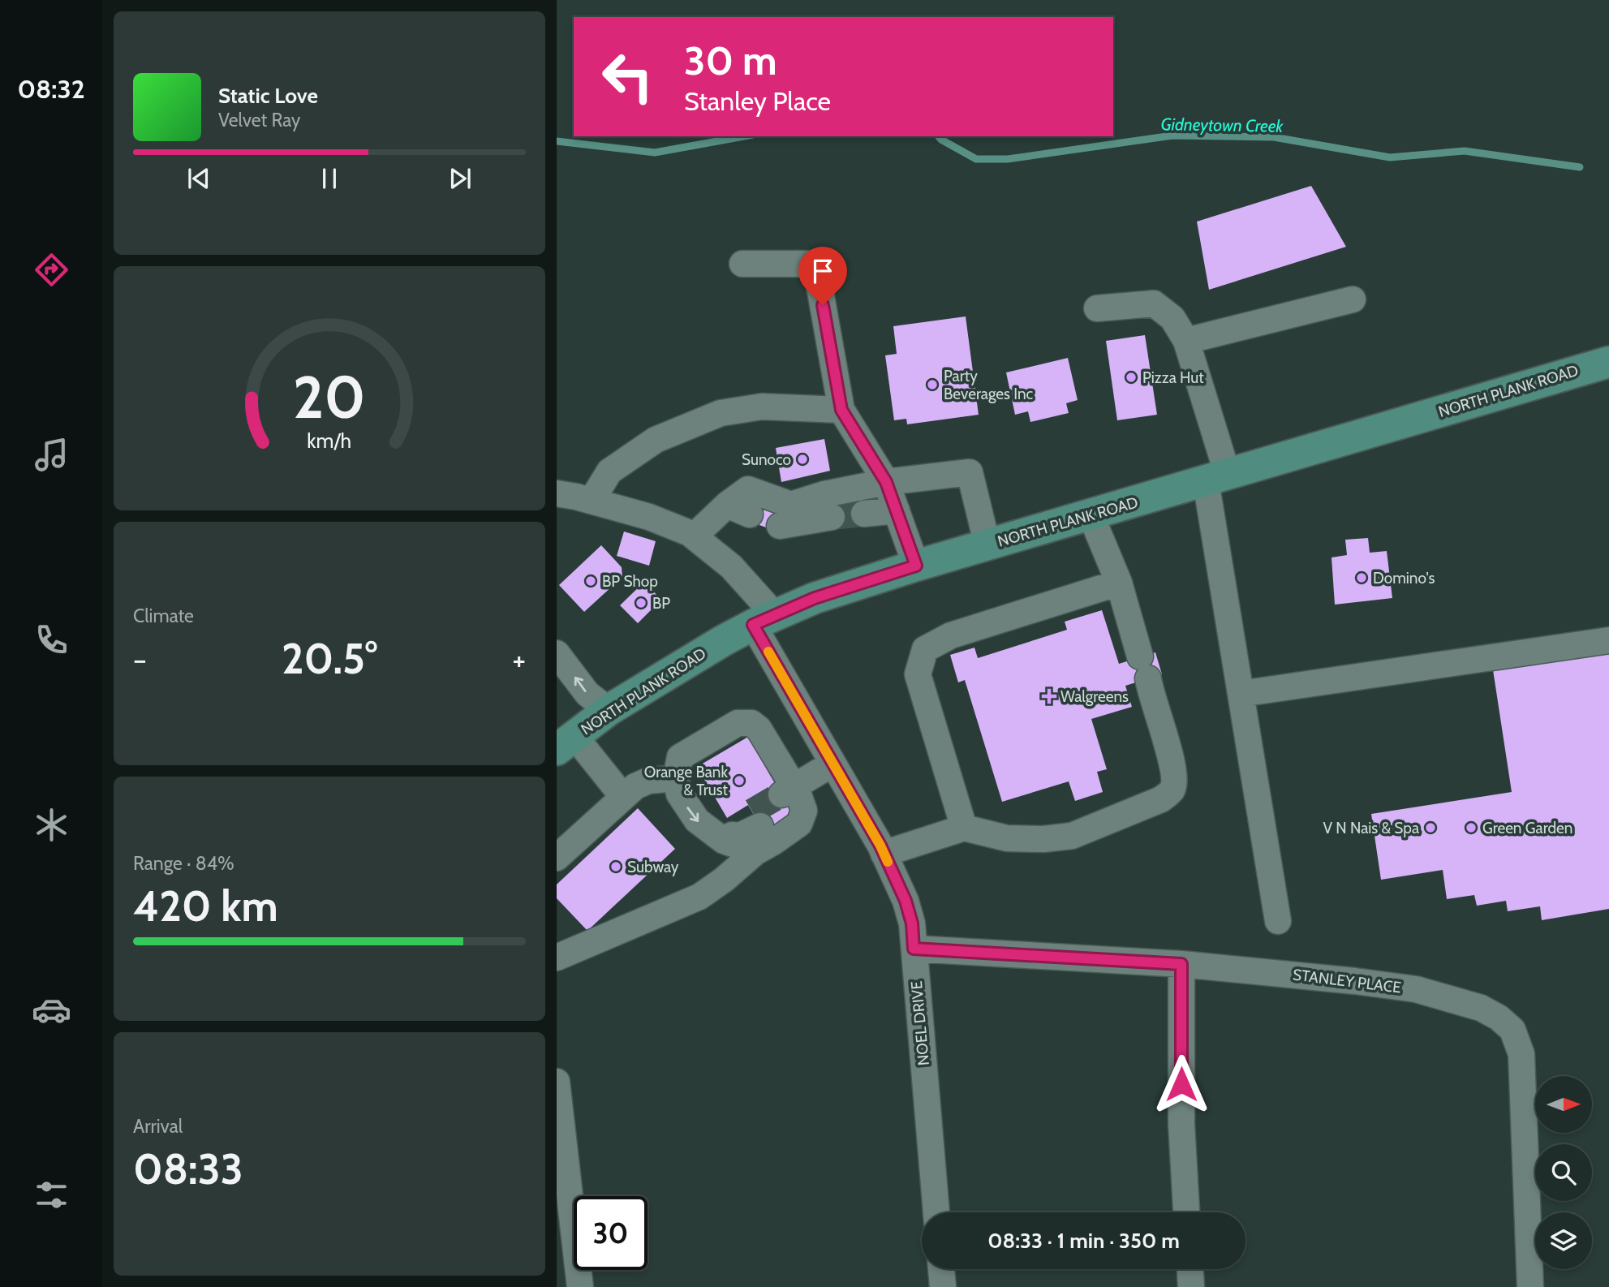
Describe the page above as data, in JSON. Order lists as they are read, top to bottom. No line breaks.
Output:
{"streets":{"main road":["NORTH PLANK ROAD"],"street":["STANLEY PLACE","NOEL DRIVE"]},"crossings":[["NORTH PLANK ROAD","NOEL DRIVE"],["STANLEY PLACE","NOEL DRIVE"]],"water":["Gidneytown Creek"],"places":{"other":["Pizza Hut","Party Beverages Inc","Sunoco","Domino's","BP Shop","BP","Orange Bank & Trust","V N Nais & Spa","Green Garden","Subway"],"health":["Walgreens"]},"north":"right","page":{"tabs":"08:32","turn":["30 m","Stanley Place"],"song":["Static Love","Velvet Ray"],"tile":["Climate",["Range · 84%","420 km"],["Arrival","08:33"]],"heat":["−","20.5°","+"],"limit":"30","trip":"08:33 · 1 min · 350 m","gauge":["20","km/h"]}}
